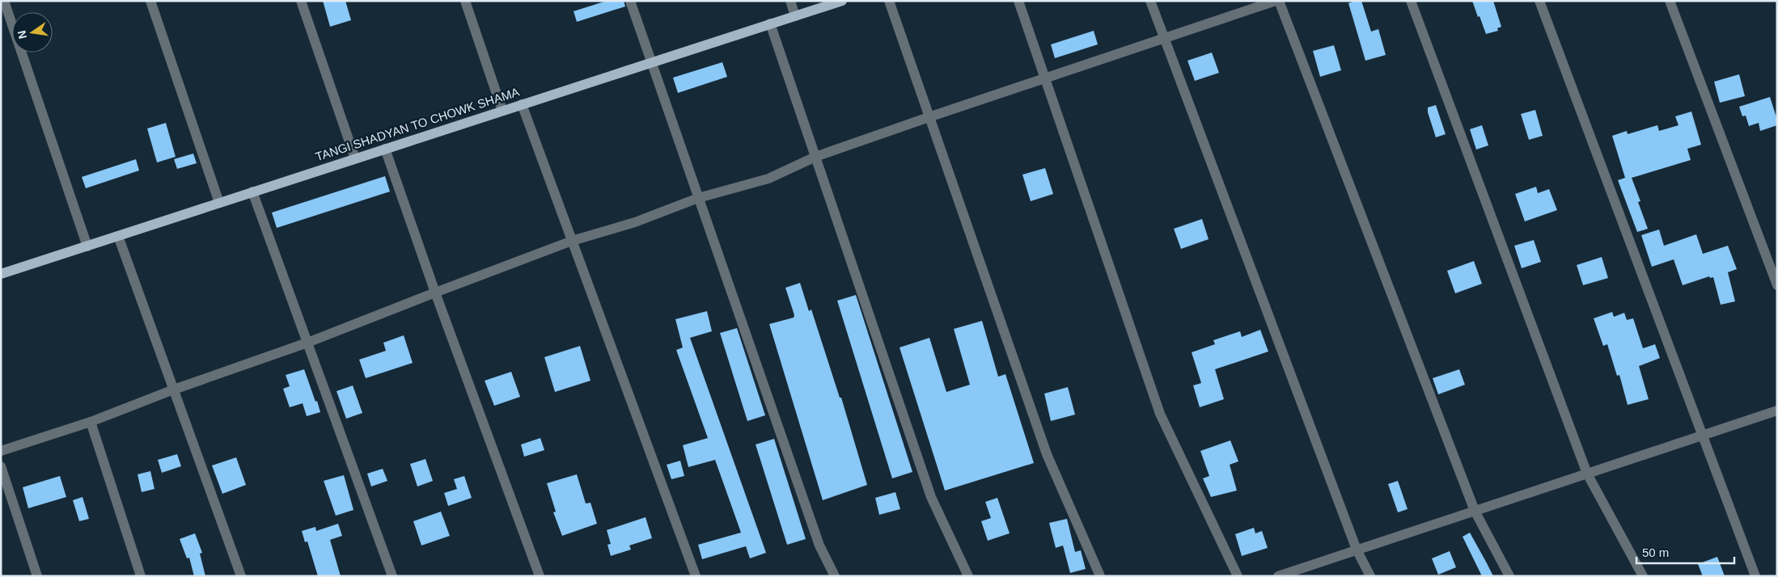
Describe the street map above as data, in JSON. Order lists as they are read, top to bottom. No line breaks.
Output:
{"streets":{"main road":["TANGI SHADYAN TO CHOWK SHAMA"]},"scale_bar":"50 m","north":"left"}
